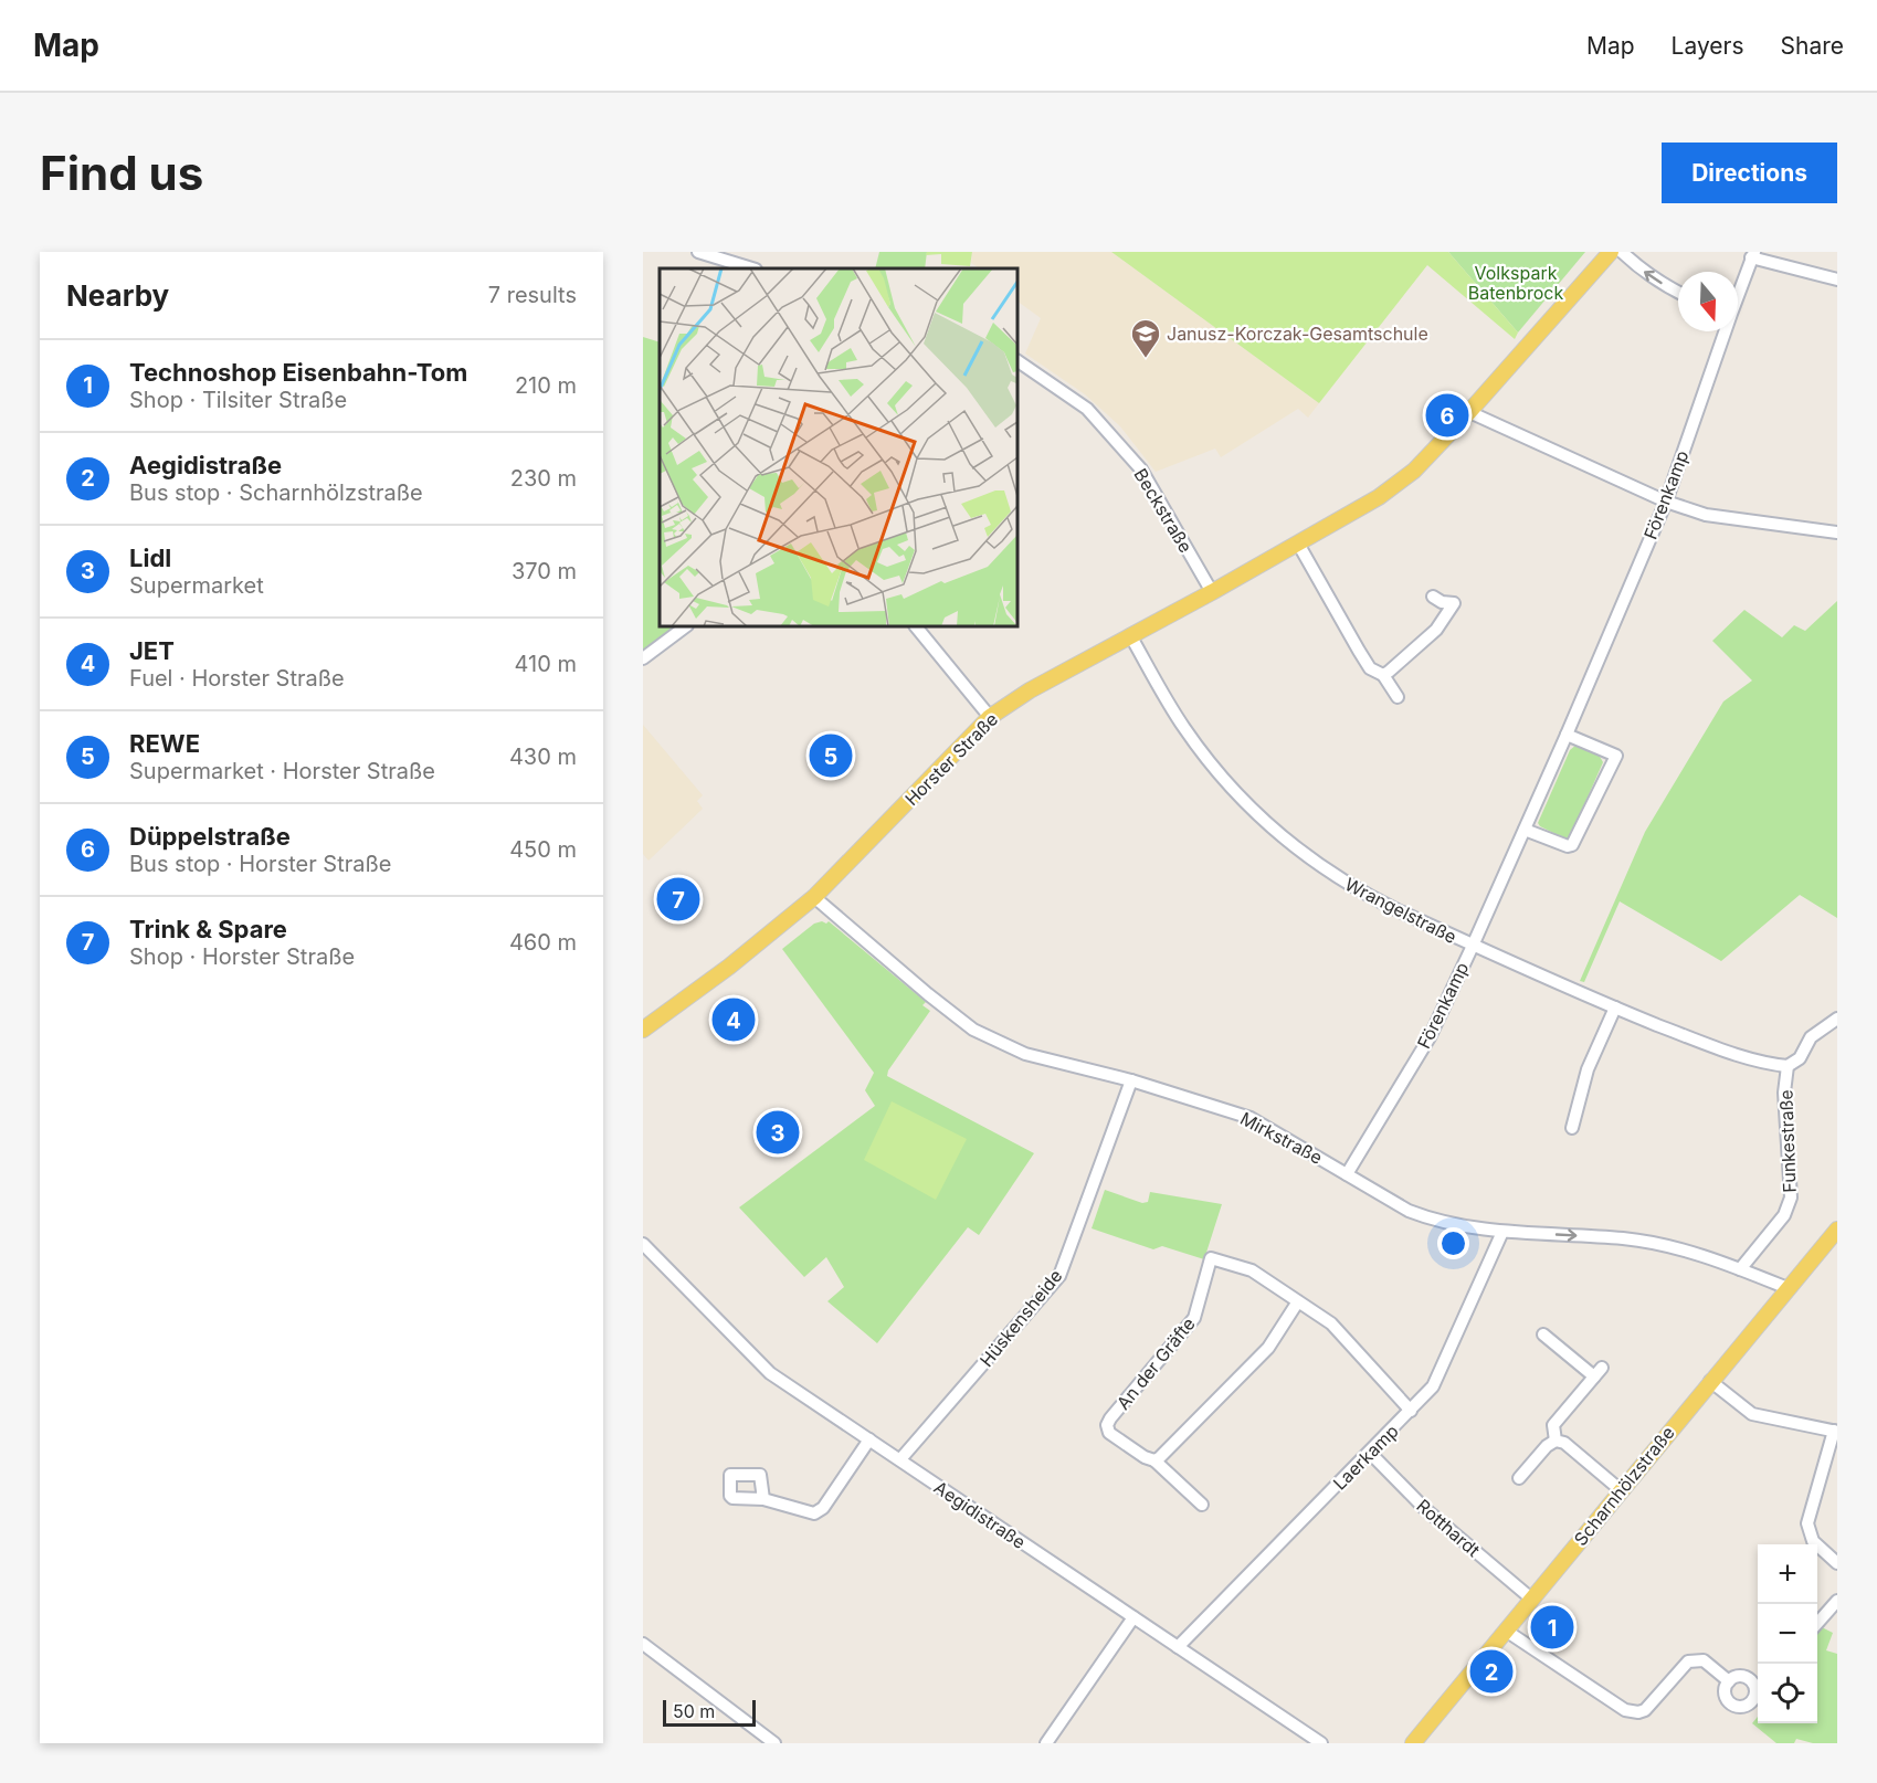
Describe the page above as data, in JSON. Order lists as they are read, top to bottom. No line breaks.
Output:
{"streets":{"main road":["Horster Straße","Scharnhölzstraße"],"street":["Förenkamp","Beckstraße","Wrangelstraße","Mirkstraße","Funkestraße","Hüskensheide","An der Gräfte","Laerkamp","Aegidistraße","Rotthardt"]},"crossings":[["Förenkamp","Wrangelstraße"],["Förenkamp","Mirkstraße"],["Beckstraße","Horster Straße"],["Horster Straße","Wrangelstraße"],["Horster Straße","Mirkstraße"],["Wrangelstraße","Funkestraße"],["Mirkstraße","Funkestraße"],["Mirkstraße","Hüskensheide"],["Mirkstraße","Laerkamp"],["Mirkstraße","Scharnhölzstraße"],["Hüskensheide","Aegidistraße"],["An der Gräfte","Laerkamp"],["Laerkamp","Aegidistraße"],["Laerkamp","Rotthardt"],["Scharnhölzstraße","Rotthardt"]],"parks":["Volkspark Batenbrock"],"places":{"school or university":["Janusz-Korczak-Gesamtschule"]},"scale_bar":"50 m","north":"bottom","page":{"header":"Map","nav":["Map","Layers","Share"],"buttons":"Directions","title":"Find us","heading":["Nearby","7 results"],"list":[{"mark":"1","name":"Technoshop Eisenbahn-Tom","note":"Shop · Tilsiter Straße","value":"210 m"},{"mark":"2","name":"Aegidistraße","note":"Bus stop · Scharnhölzstraße","value":"230 m"},{"mark":"3","name":"Lidl","note":"Supermarket","value":"370 m"},{"mark":"4","name":"JET","note":"Fuel · Horster Straße","value":"410 m"},{"mark":"5","name":"REWE","note":"Supermarket · Horster Straße","value":"430 m"},{"mark":"6","name":"Düppelstraße","note":"Bus stop · Horster Straße","value":"450 m"},{"mark":"7","name":"Trink & Spare","note":"Shop · Horster Straße","value":"460 m"}],"pins":["6","5","7","4","3","1","2"],"map_buttons":["+","−"],"scale":"50 m"}}
